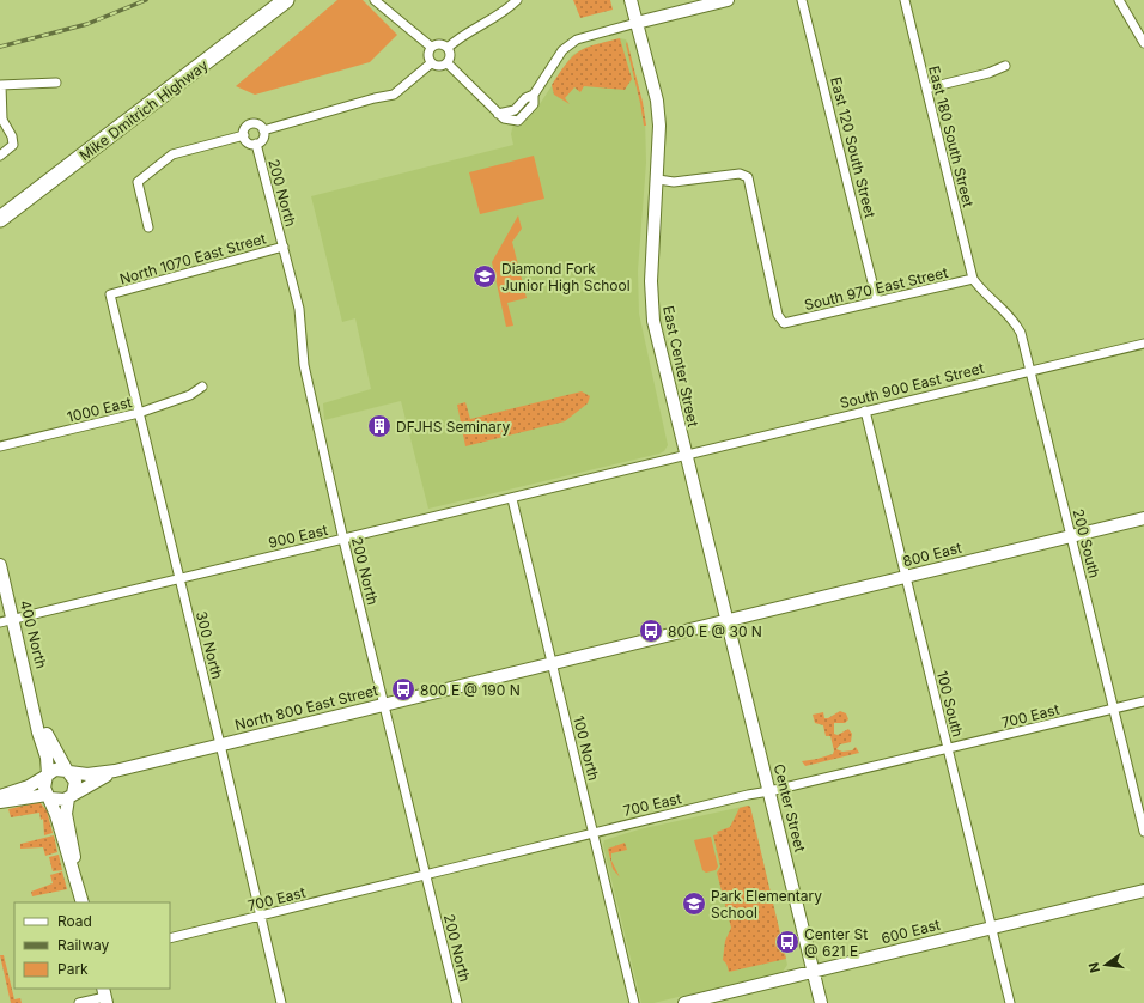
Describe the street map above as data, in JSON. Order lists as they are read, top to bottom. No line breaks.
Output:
{"streets":{"highway":["Mike Dmitrich Highway"],"street":["East 180 South Street","East 120 South Street","200 North","North 1070 East Street","South 970 East Street","East Center Street","South 900 East Street","1000 East","900 East","200 South","800 East","400 North","300 North","100 South","North 800 East Street","700 East","100 North","Center Street","600 East"]},"crossings":[["East 180 South Street","South 970 East Street"],["East 180 South Street","200 South"],["East 120 South Street","South 970 East Street"],["200 North","North 1070 East Street"],["200 North","900 East"],["200 North","North 800 East Street"],["200 North","700 East"],["North 1070 East Street","300 North"],["South 970 East Street","East Center Street"],["South 970 East Street","200 South"],["East Center Street","South 900 East Street"],["East Center Street","900 East"],["East Center Street","800 East"],["East Center Street","North 800 East Street"],["East Center Street","Center Street"],["South 900 East Street","900 East"],["South 900 East Street","200 South"],["South 900 East Street","100 South"],["1000 East","300 North"],["900 East","400 North"],["900 East","300 North"],["900 East","100 North"],["200 South","800 East"],["200 South","700 East"],["800 East","100 South"],["800 East","North 800 East Street"],["800 East","Center Street"],["300 North","North 800 East Street"],["300 North","700 East"],["100 South","700 East"],["100 South","600 East"],["North 800 East Street","100 North"],["North 800 East Street","Center Street"],["700 East","100 North"],["700 East","Center Street"],["Center Street","600 East"]],"places":{"school or university":["Diamond Fork Junior High School","Park Elementary School"],"building":["DFJHS Seminary"],"bus stop":["800 E @ 30 N","800 E @ 190 N","Center St @ 621 E"]},"legend":["Road","Railway","Park"],"north":"left"}
